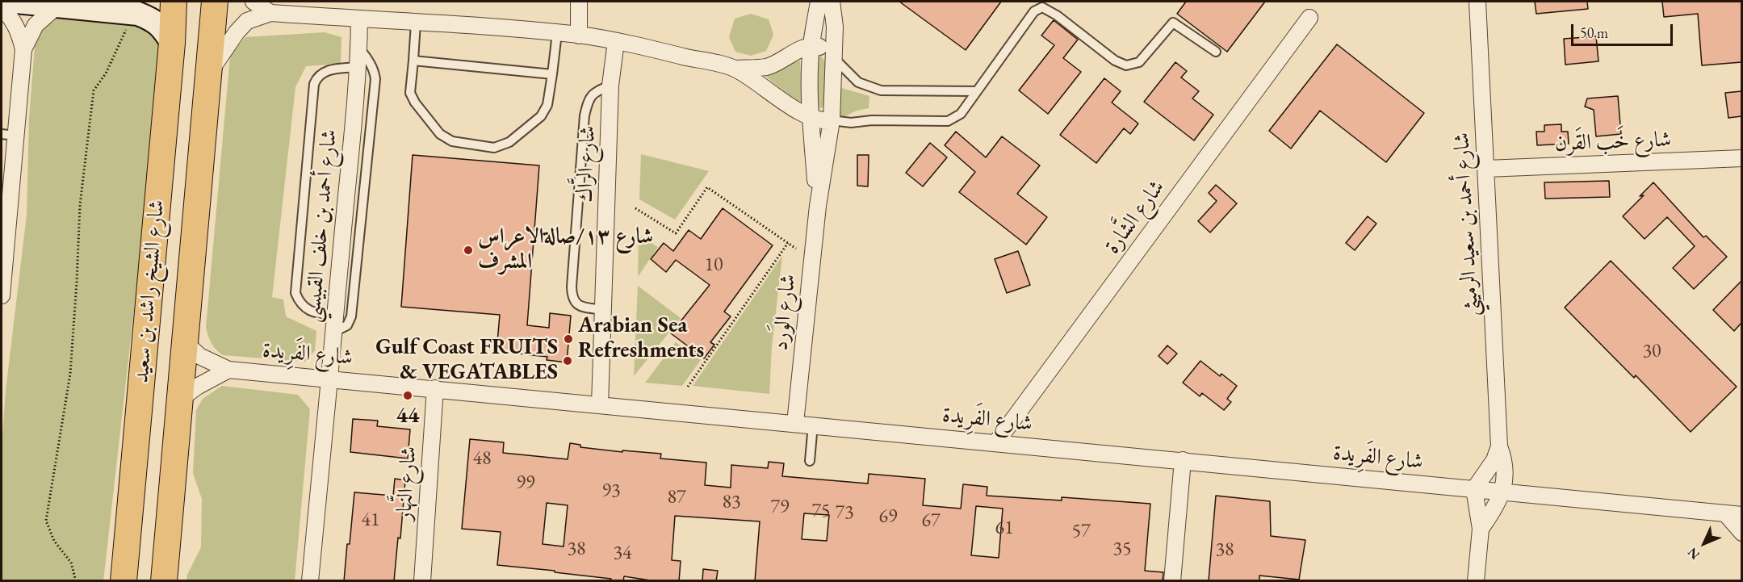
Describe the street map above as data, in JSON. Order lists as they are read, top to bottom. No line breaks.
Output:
{"streets":{"main road":["شارع الشيخ راشد بن سعيد"],"street":["شارع خَب القَرن","شارع الرَّاك","شارع الشَّارة","شارع أحمد بن سعيد الرميثي","شارع أحمد بن خلف القبيسي","شارع الوَرد","شارع الفَرِيدة","شارع النَّهار"]},"crossings":[["شارع خَب القَرن","شارع أحمد بن سعيد الرميثي"],["شارع الرَّاك","شارع الفَرِيدة"],["شارع الشَّارة","شارع الفَرِيدة"],["شارع أحمد بن سعيد الرميثي","شارع الفَرِيدة"],["شارع أحمد بن خلف القبيسي","شارع الفَرِيدة"],["شارع الشيخ راشد بن سعيد","شارع الفَرِيدة"],["شارع الوَرد","شارع الفَرِيدة"],["شارع الفَرِيدة","شارع النَّهار"]],"places":["شارع ١٣/صالةالاعراس المشرف","Arabian Sea Refreshments","Gulf Coast FRUITS & VEGATABLES","44"],"house_numbers":["10","30","48","99","93","87","83","79","75","73","69","41","67","61","57","38","35","38","34"],"scale_bar":"50 m","north":"bottom left"}
